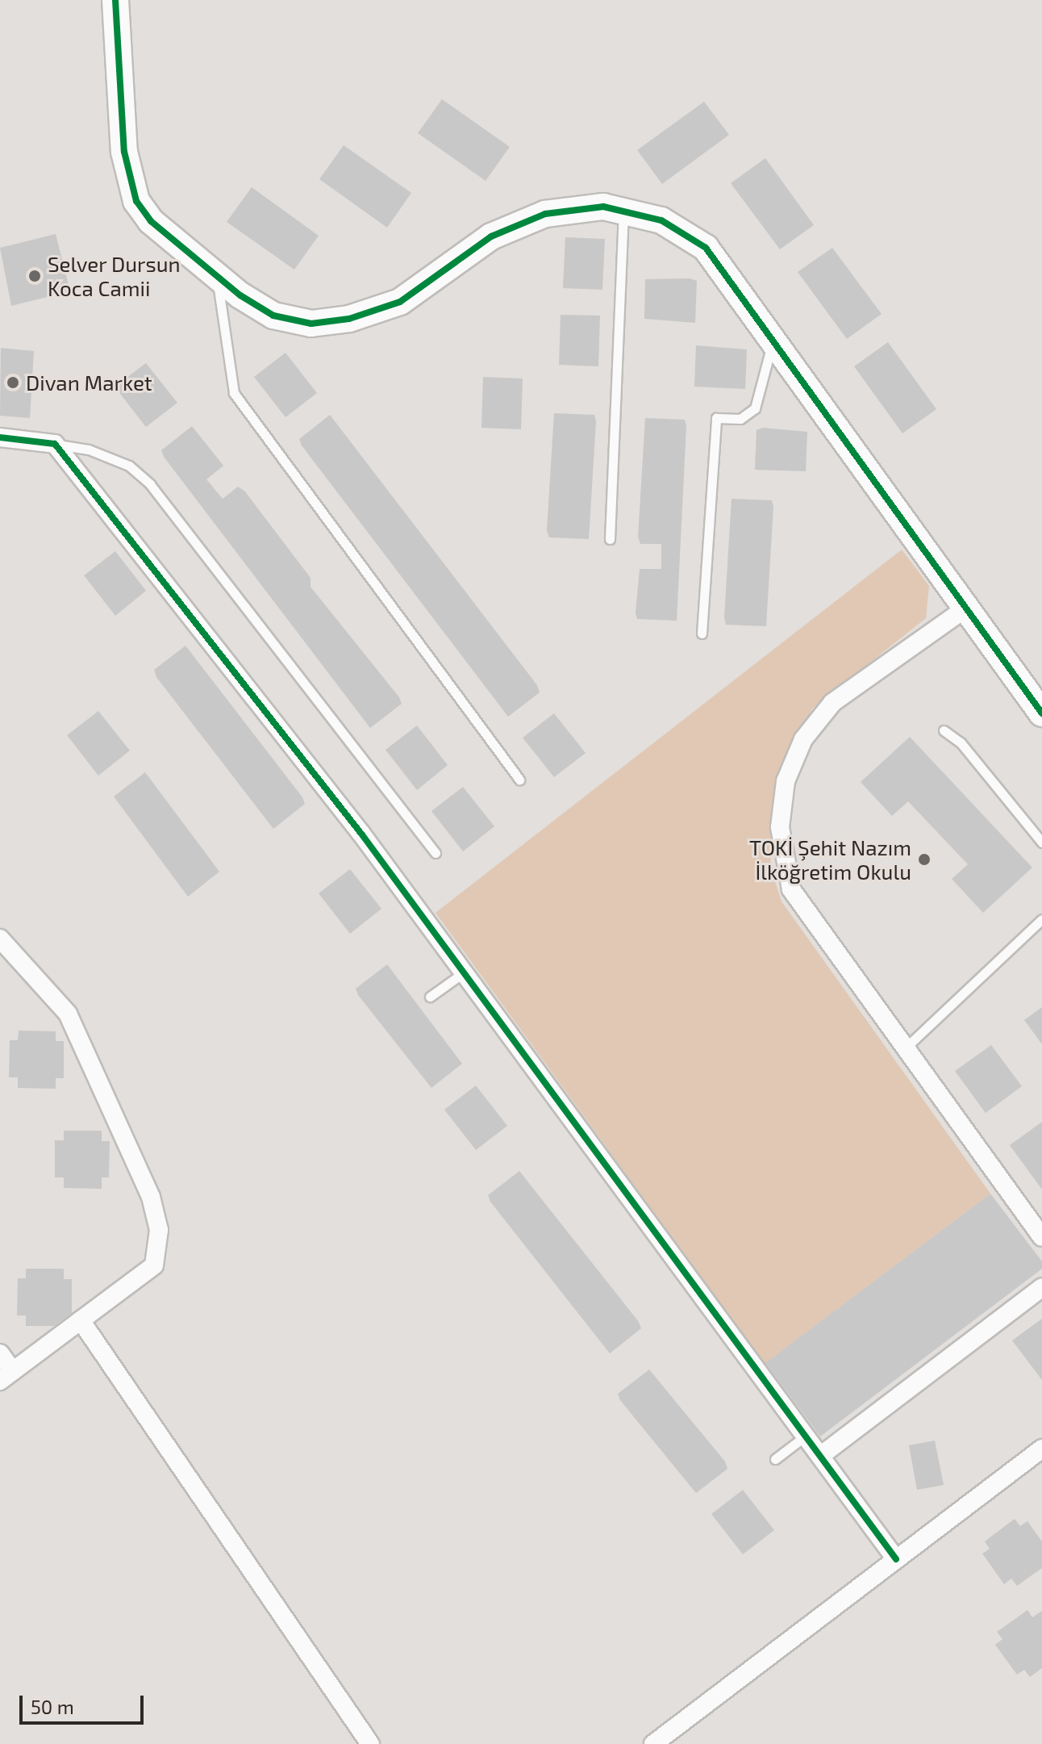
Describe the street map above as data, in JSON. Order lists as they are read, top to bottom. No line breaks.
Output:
{"places":["Selver Dursun Koca Camii","Divan Market","TOKİ Şehit Nazım İlköğretim Okulu"],"scale_bar":"50 m"}
